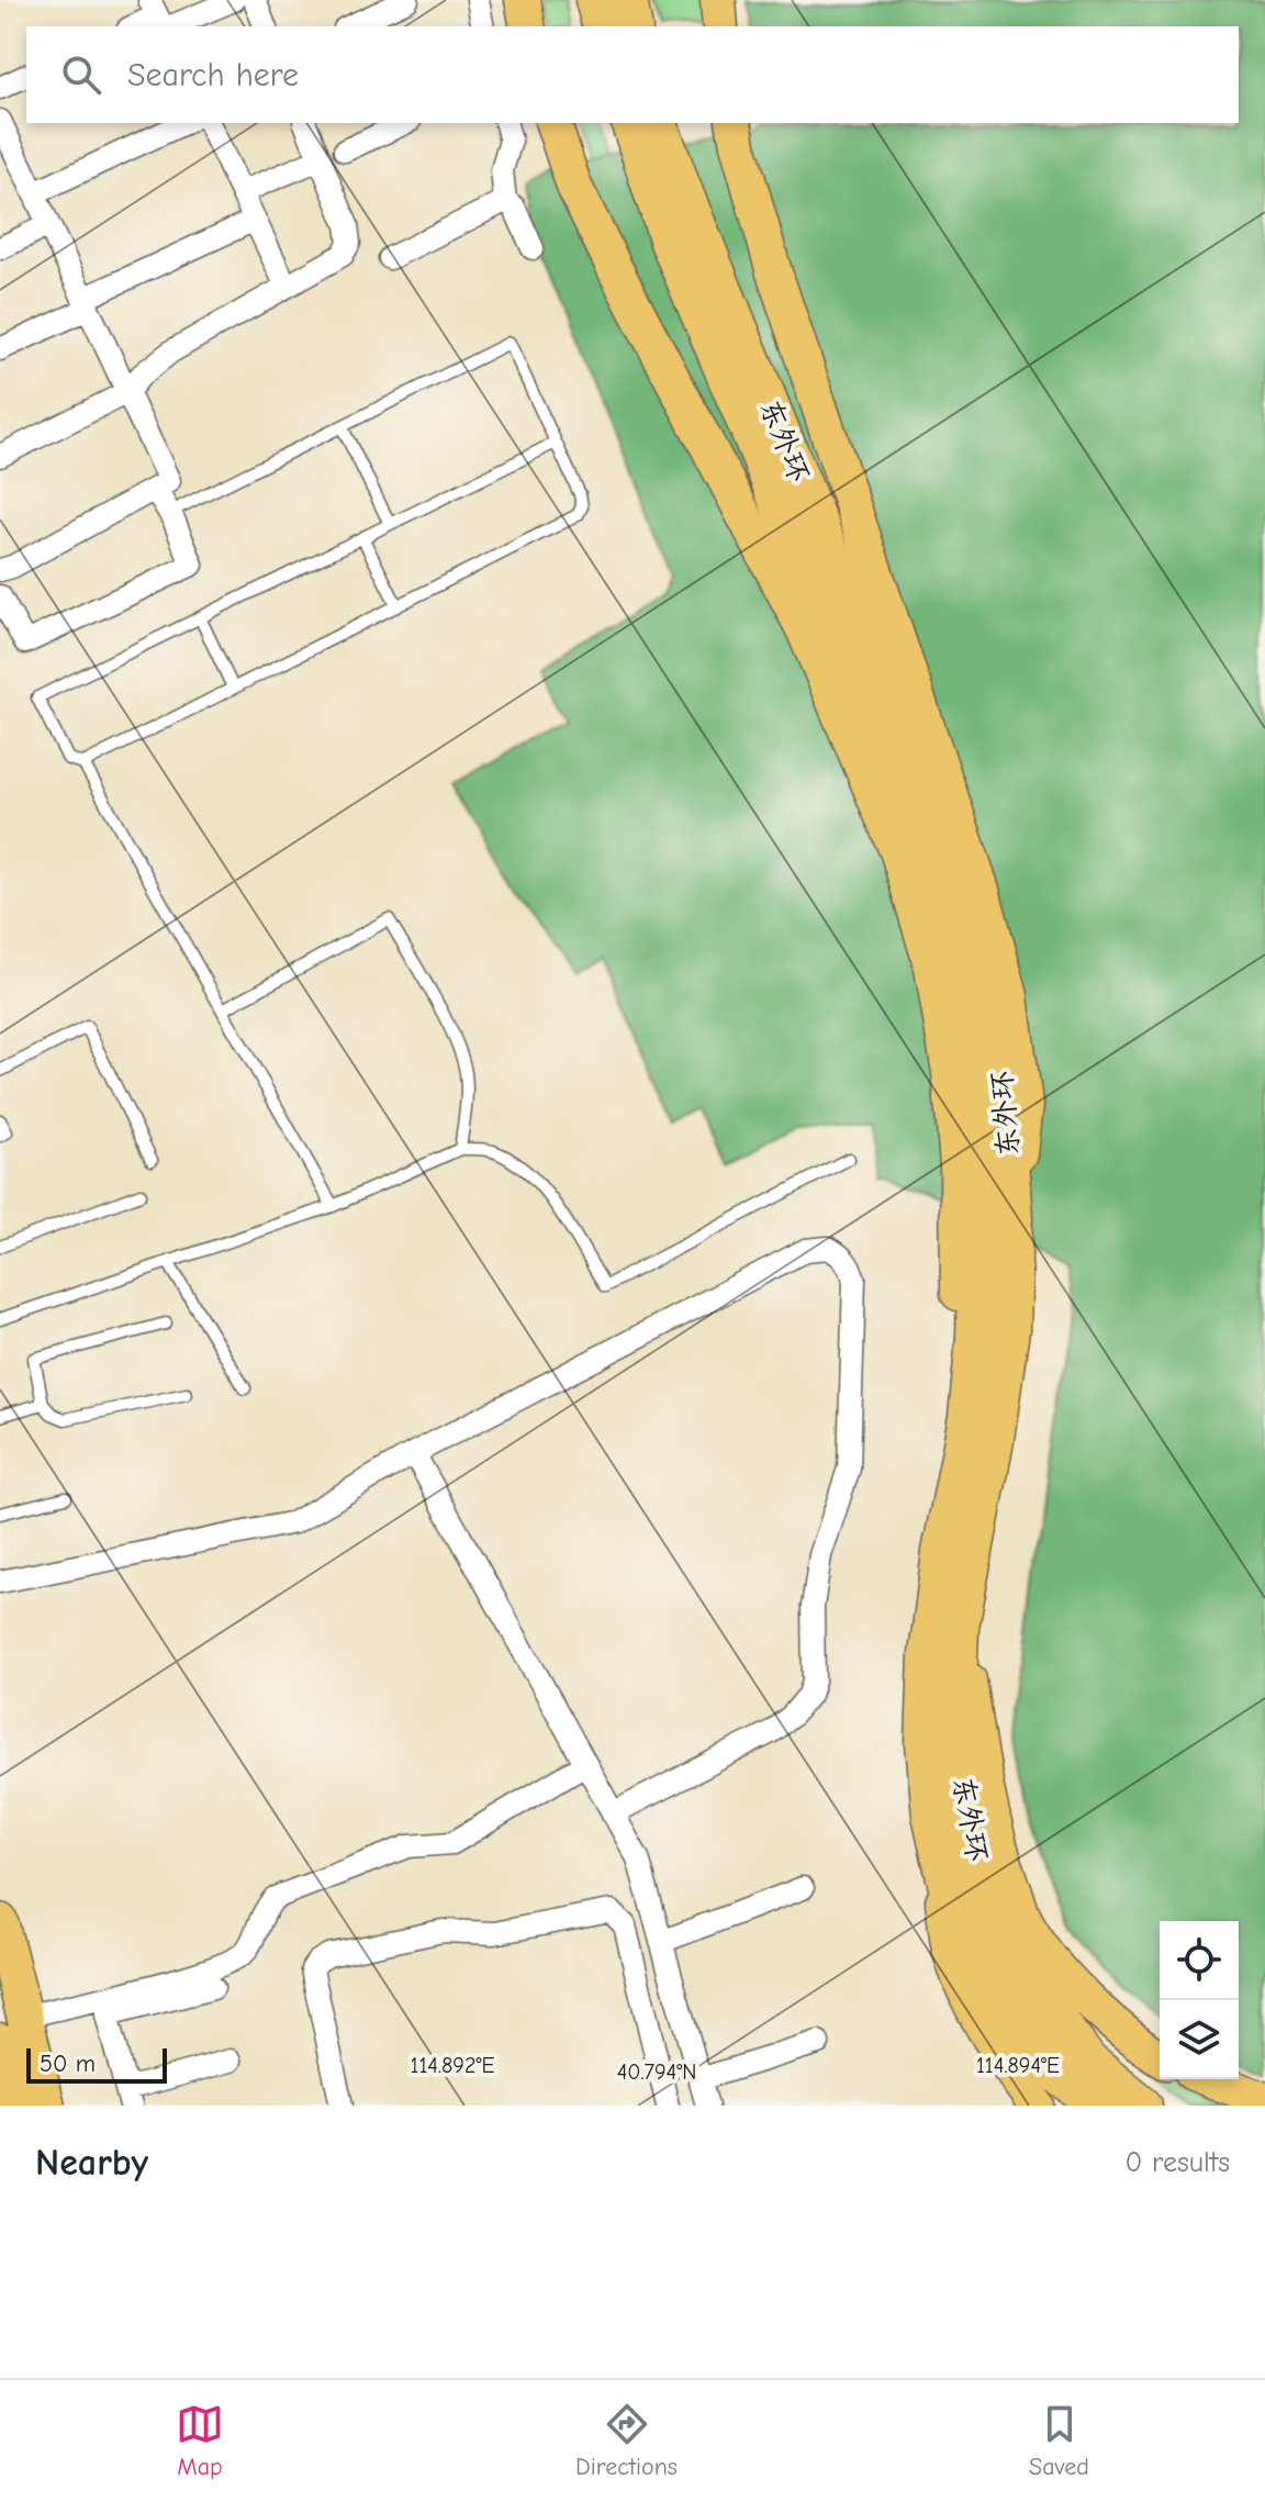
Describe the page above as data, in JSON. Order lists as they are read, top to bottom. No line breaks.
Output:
{"streets":{"highway":["东外环"]},"scale_bar":"50 m","page":{"search":"Search here","scale":"50 m","heading":["Nearby","0 results"],"nav":["Map","Directions","Saved"]},"coordinates":["114.892°E","114.894°E","40.794°N"]}
